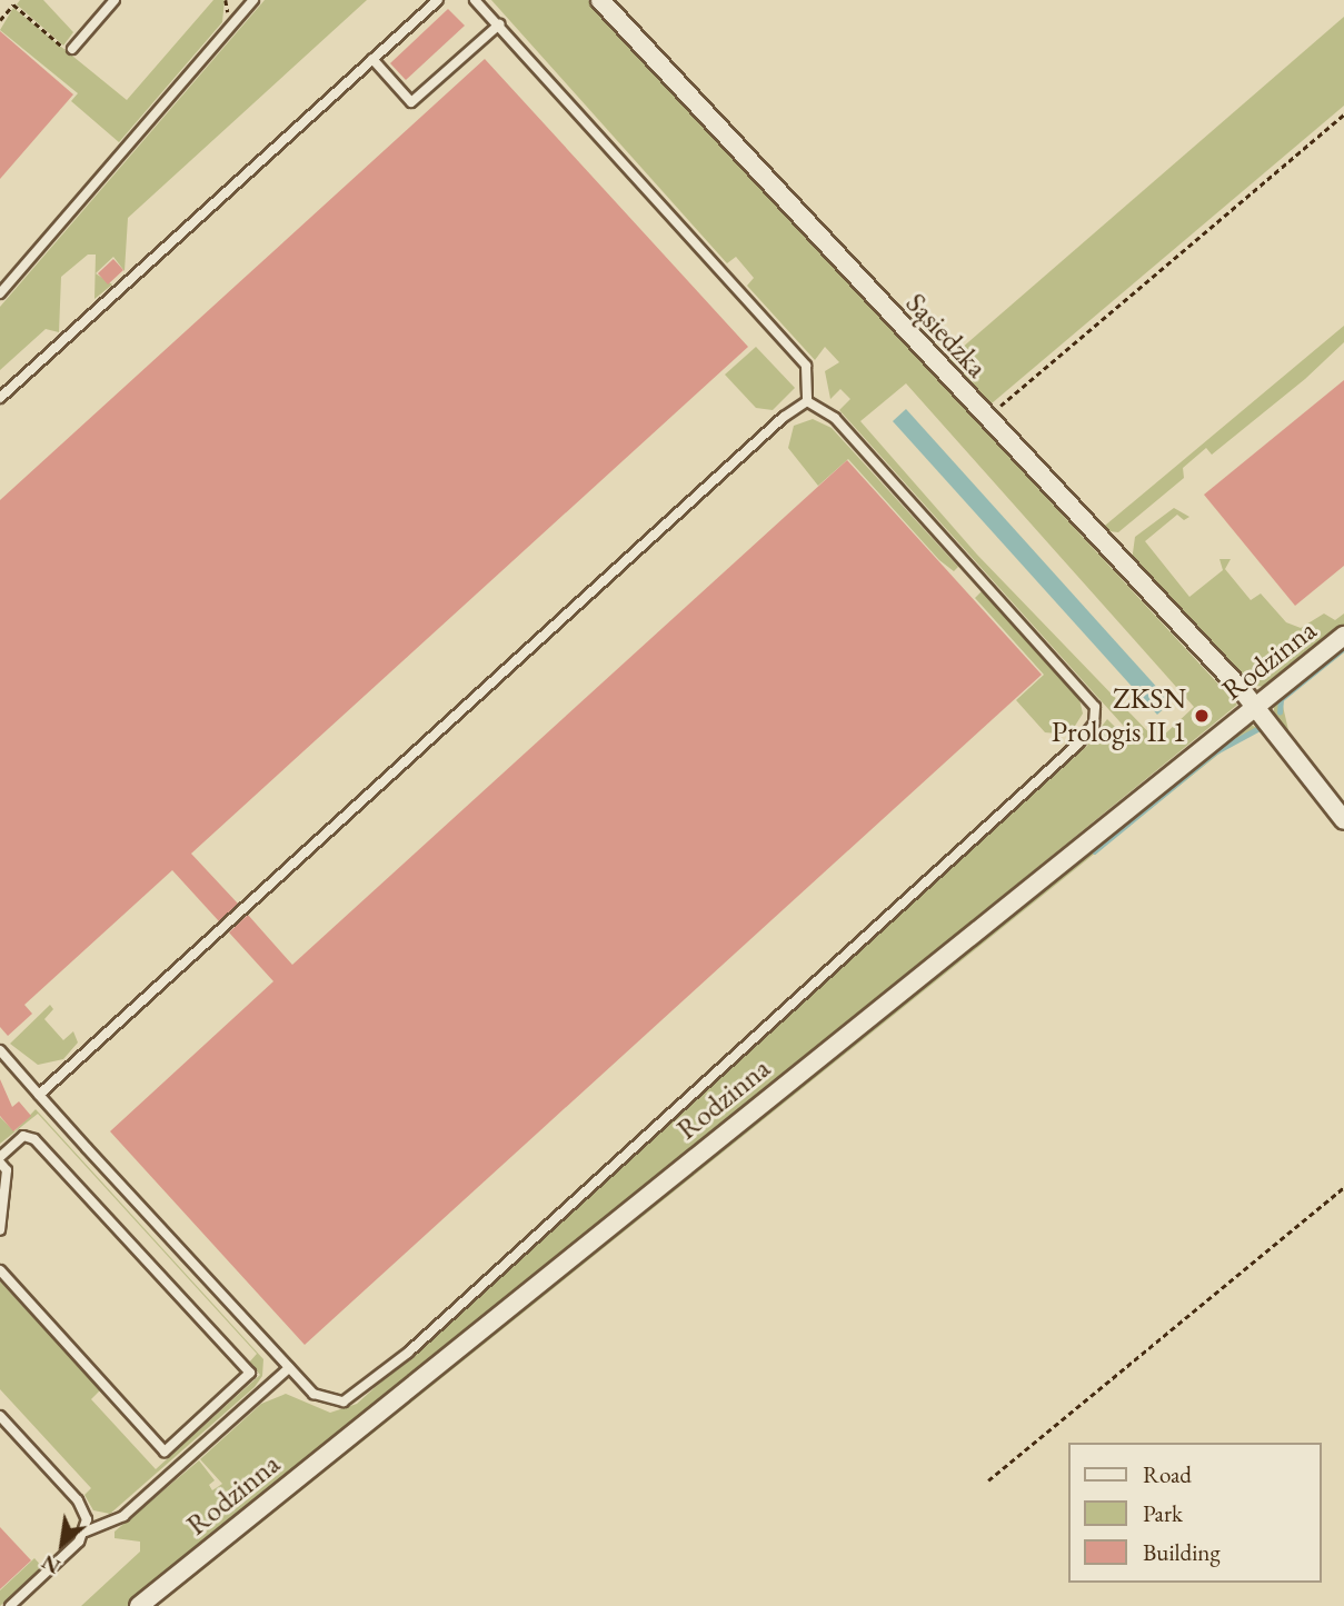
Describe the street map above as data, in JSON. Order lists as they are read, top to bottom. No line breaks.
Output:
{"streets":{"street":["Sąsiedzka","Rodzinna"]},"crossings":[["Sąsiedzka","Rodzinna"]],"places":["ZKSN Prologis II 1"],"legend":["Road","Park","Building"],"north":"bottom left"}
